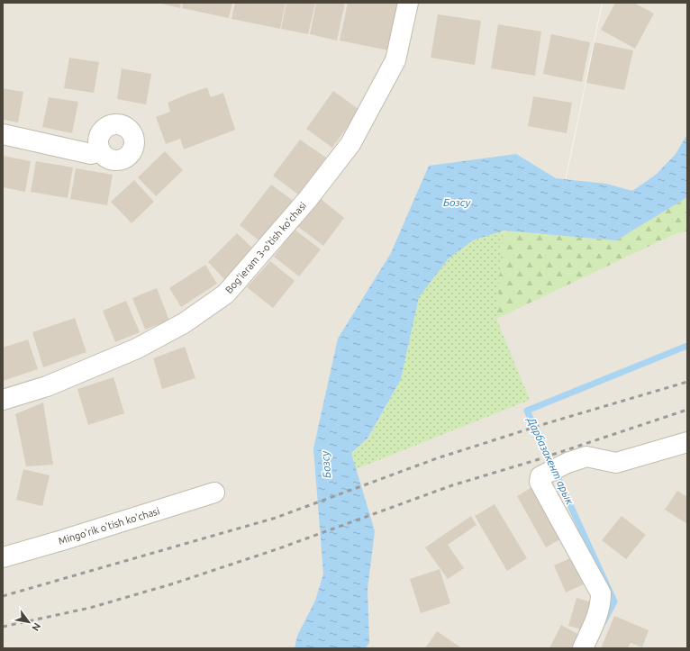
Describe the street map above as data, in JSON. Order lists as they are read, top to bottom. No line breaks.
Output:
{"streets":{"street":["Bog'ieram 3-o'tish ko'chasi","Mingo'rik o'tish ko'chasi"]},"water":["Бозсу","Дарбазакент арык"],"north":"bottom right"}
